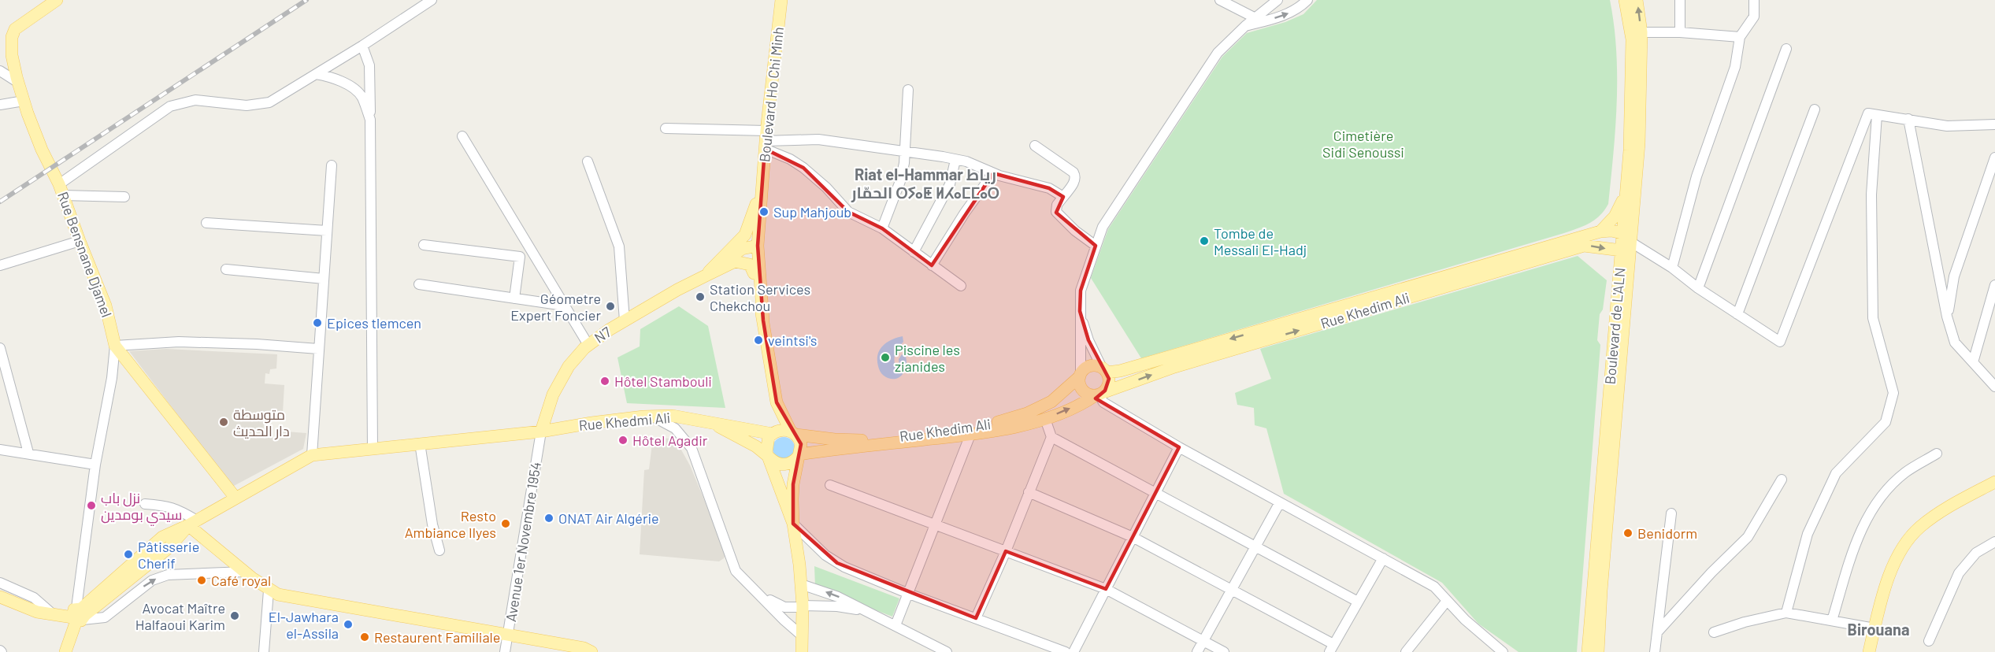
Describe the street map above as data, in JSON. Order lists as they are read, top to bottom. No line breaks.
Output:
{"streets":{"main road":["Boulevard Ho Chi Minh","Rue Bensnane Djamel","Rue Khedim Ali","Boulevard de L'ALN","N7","Rue Khedmi Ali"],"street":["Avenue 1er Novembre 1954"]},"crossings":[["Rue Khedim Ali","Boulevard de L'ALN"],["Rue Khedim Ali","Rue Khedmi Ali"],["N7","Rue Khedmi Ali"],["N7","Avenue 1er Novembre 1954"],["Rue Khedmi Ali","Avenue 1er Novembre 1954"]],"districts":["Riat el-Hammar رياط الحمّار ⵔⵢⴰⵟ ⵍⵃⴰⵎⵎⴰⵔ","Birouana"],"parks":["Cimetière Sidi Senoussi"],"places":["Sup Mahjoub","Tombe de Messali El-Hadj","Station Services Chekchou","Géometre Expert Foncier","Epices tlemcen","veintsi's","Piscine les zianides","Hôtel Stambouli","متوسطة دار الحديث","Hôtel Agadir","نزل باب سيدي بومدين","ONAT Air Algérie","Resto Ambiance Ilyes","Benidorm","Pâtisserie Cherif","Café royal","Avocat Maître Halfaoui Karim","El-Jawhara el-Assila","Restaurent Familiale"]}
